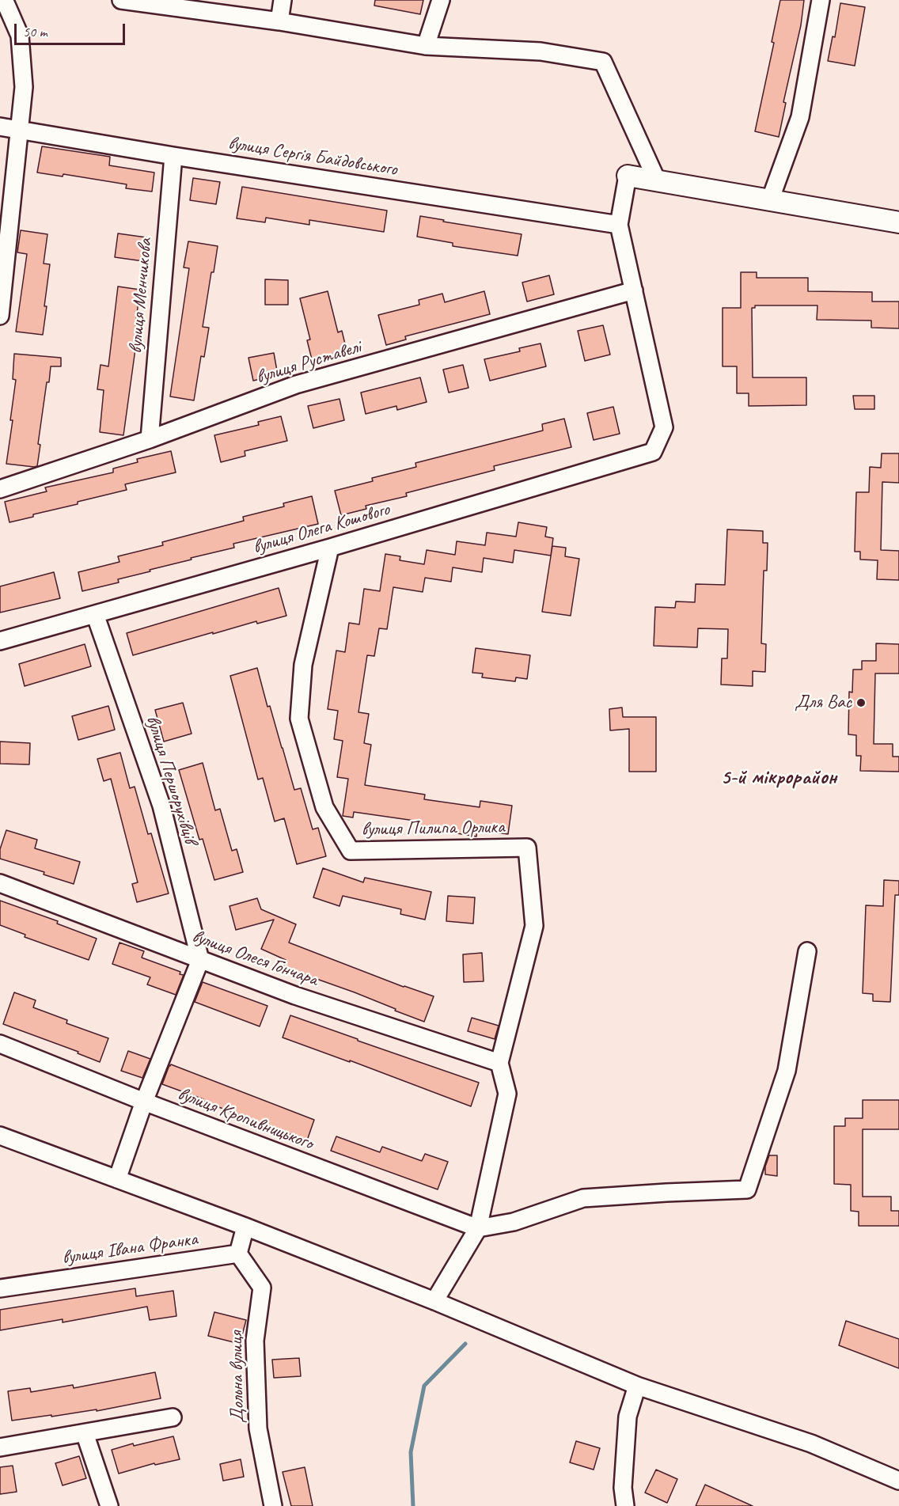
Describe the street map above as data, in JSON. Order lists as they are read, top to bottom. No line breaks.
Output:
{"streets":{"street":["вулиця Сергія Байдовського","вулиця Менчикова","вулиця Руставелі","вулиця Олега Кошового","вулиця Першорухівців","вулиця Пилипа Орлика","вулиця Олеся Гончара","вулиця Кропивницького","вулиця Івана Франка","Дольна вулиця"]},"crossings":[["вулиця Сергія Байдовського","вулиця Менчикова"],["вулиця Менчикова","вулиця Руставелі"],["вулиця Руставелі","вулиця Олега Кошового"],["вулиця Олега Кошового","вулиця Першорухівців"],["вулиця Олега Кошового","вулиця Пилипа Орлика"],["вулиця Першорухівців","вулиця Олеся Гончара"],["вулиця Пилипа Орлика","вулиця Олеся Гончара"],["вулиця Івана Франка","Дольна вулиця"]],"districts":["5-й мікрорайон"],"places":["Для Вас"],"scale_bar":"50 m"}
